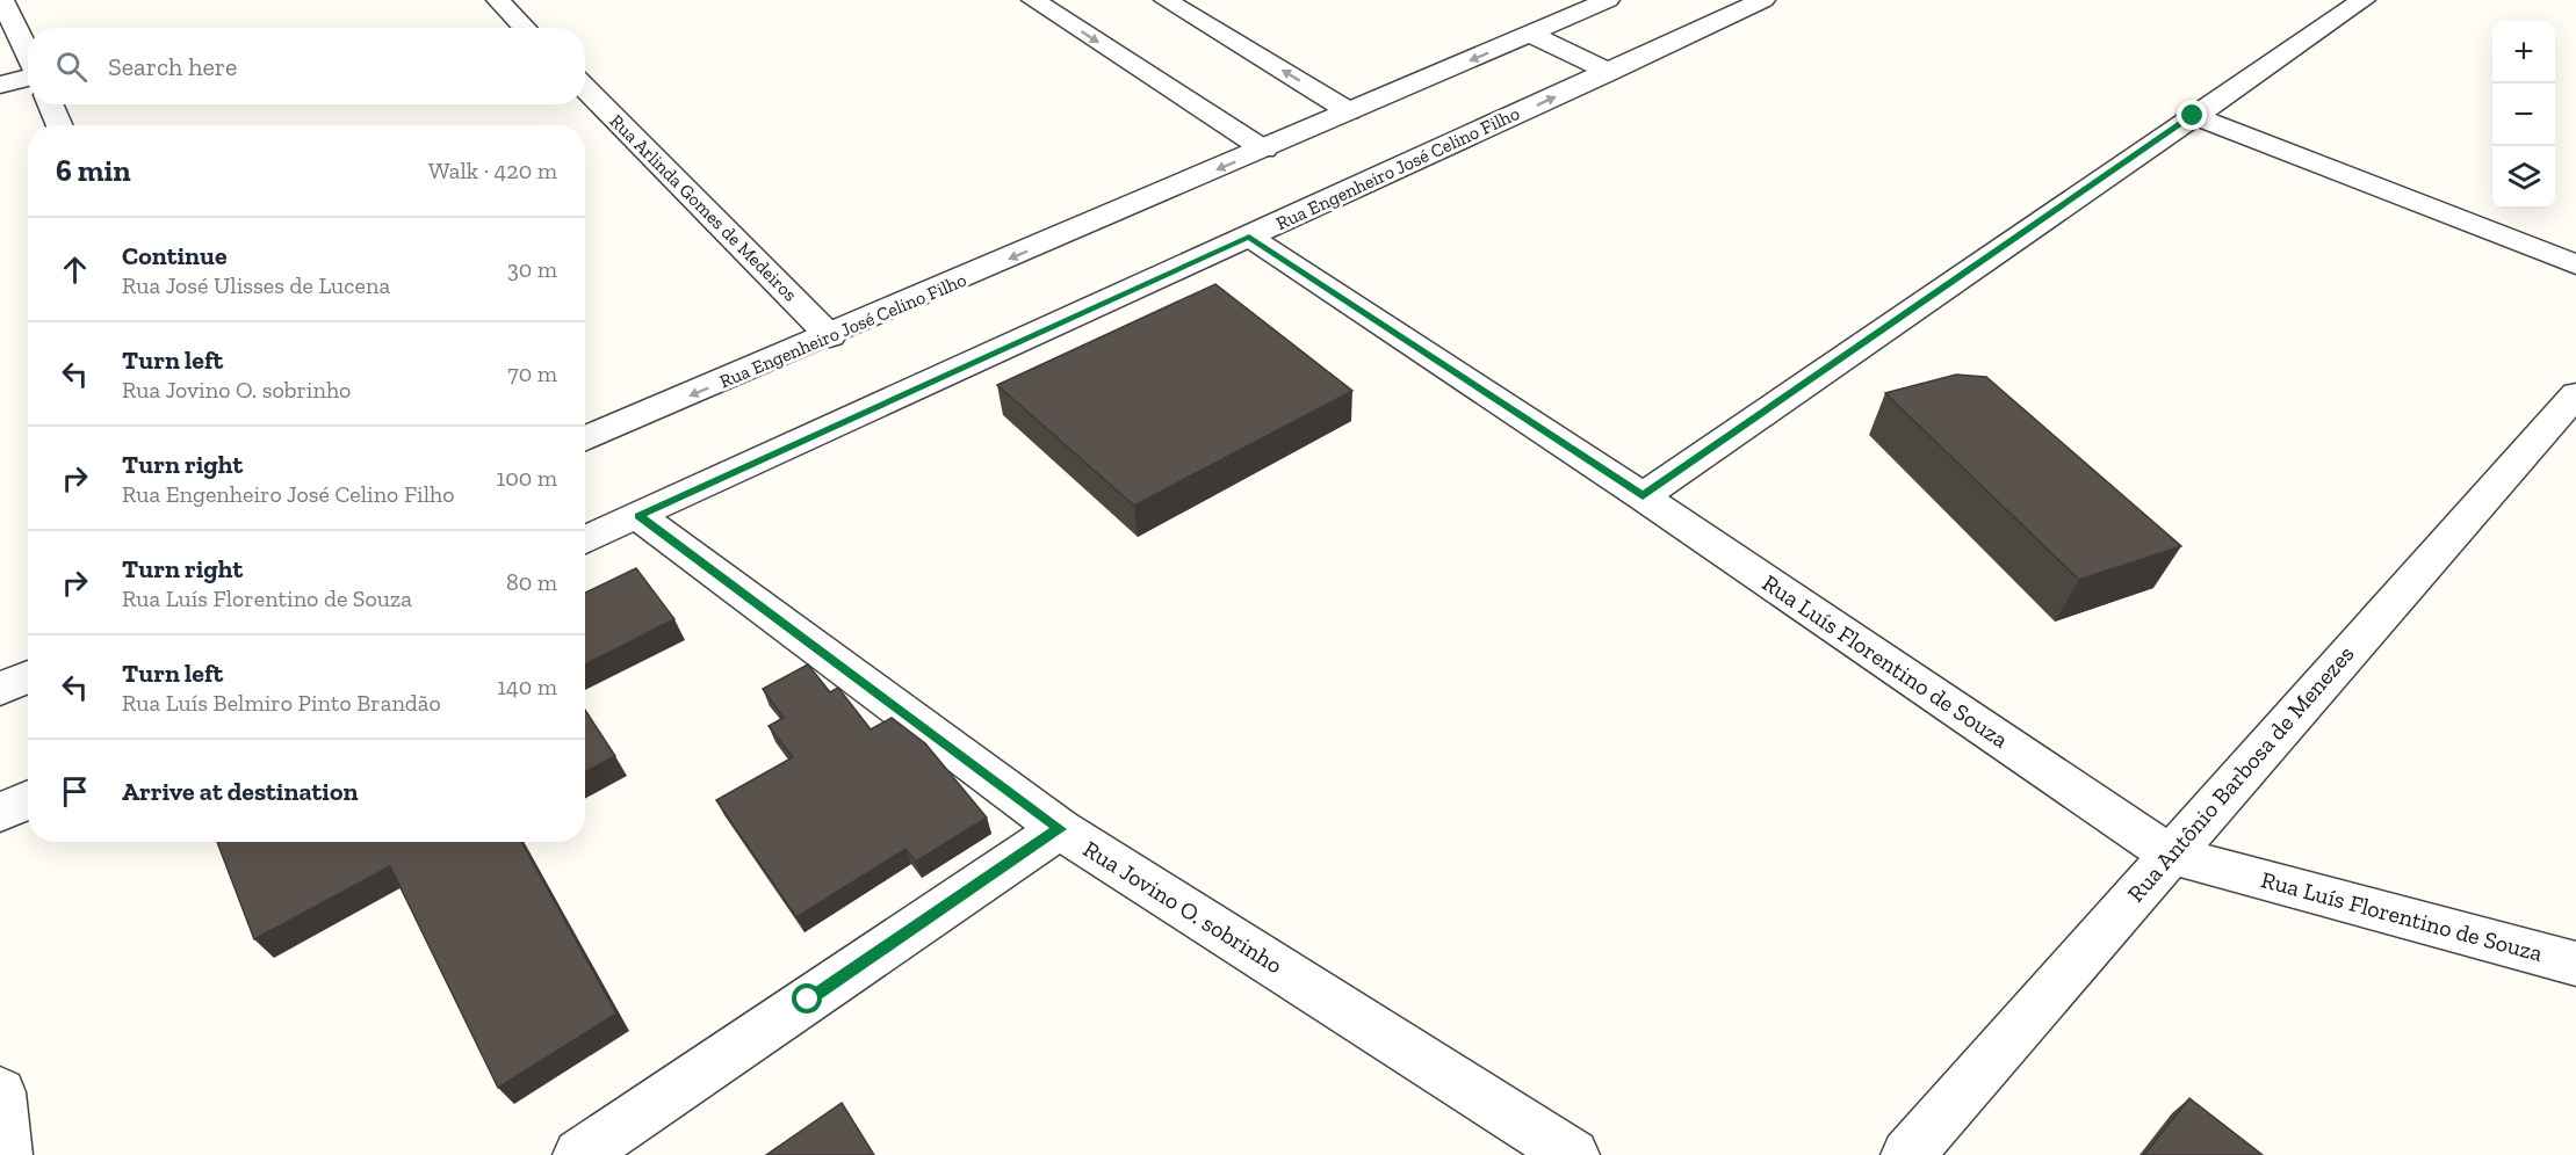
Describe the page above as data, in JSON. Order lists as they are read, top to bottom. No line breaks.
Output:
{"streets":{"street":["Rua Engenheiro José Celino Filho","Rua Arlinda Gomes de Medeiros","Rua Luís Florentino de Souza","Rua Antônio Barbosa de Menezes","Rua Jovino O. sobrinho"]},"crossings":[["Rua Engenheiro José Celino Filho","Rua Arlinda Gomes de Medeiros"],["Rua Engenheiro José Celino Filho","Rua Luís Florentino de Souza"],["Rua Engenheiro José Celino Filho","Rua Jovino O. sobrinho"],["Rua Luís Florentino de Souza","Rua Antônio Barbosa de Menezes"]],"page":{"map_buttons":["+","−"],"search":"Search here","heading":["6 min","Walk · 420 m"],"list":[["Continue","Rua José Ulisses de Lucena","30 m"],["Turn left","Rua Jovino O. sobrinho","70 m"],["Turn right","Rua Engenheiro José Celino Filho","100 m"],["Turn right","Rua Luís Florentino de Souza","80 m"],["Turn left","Rua Luís Belmiro Pinto Brandão","140 m"],"Arrive at destination"]}}
